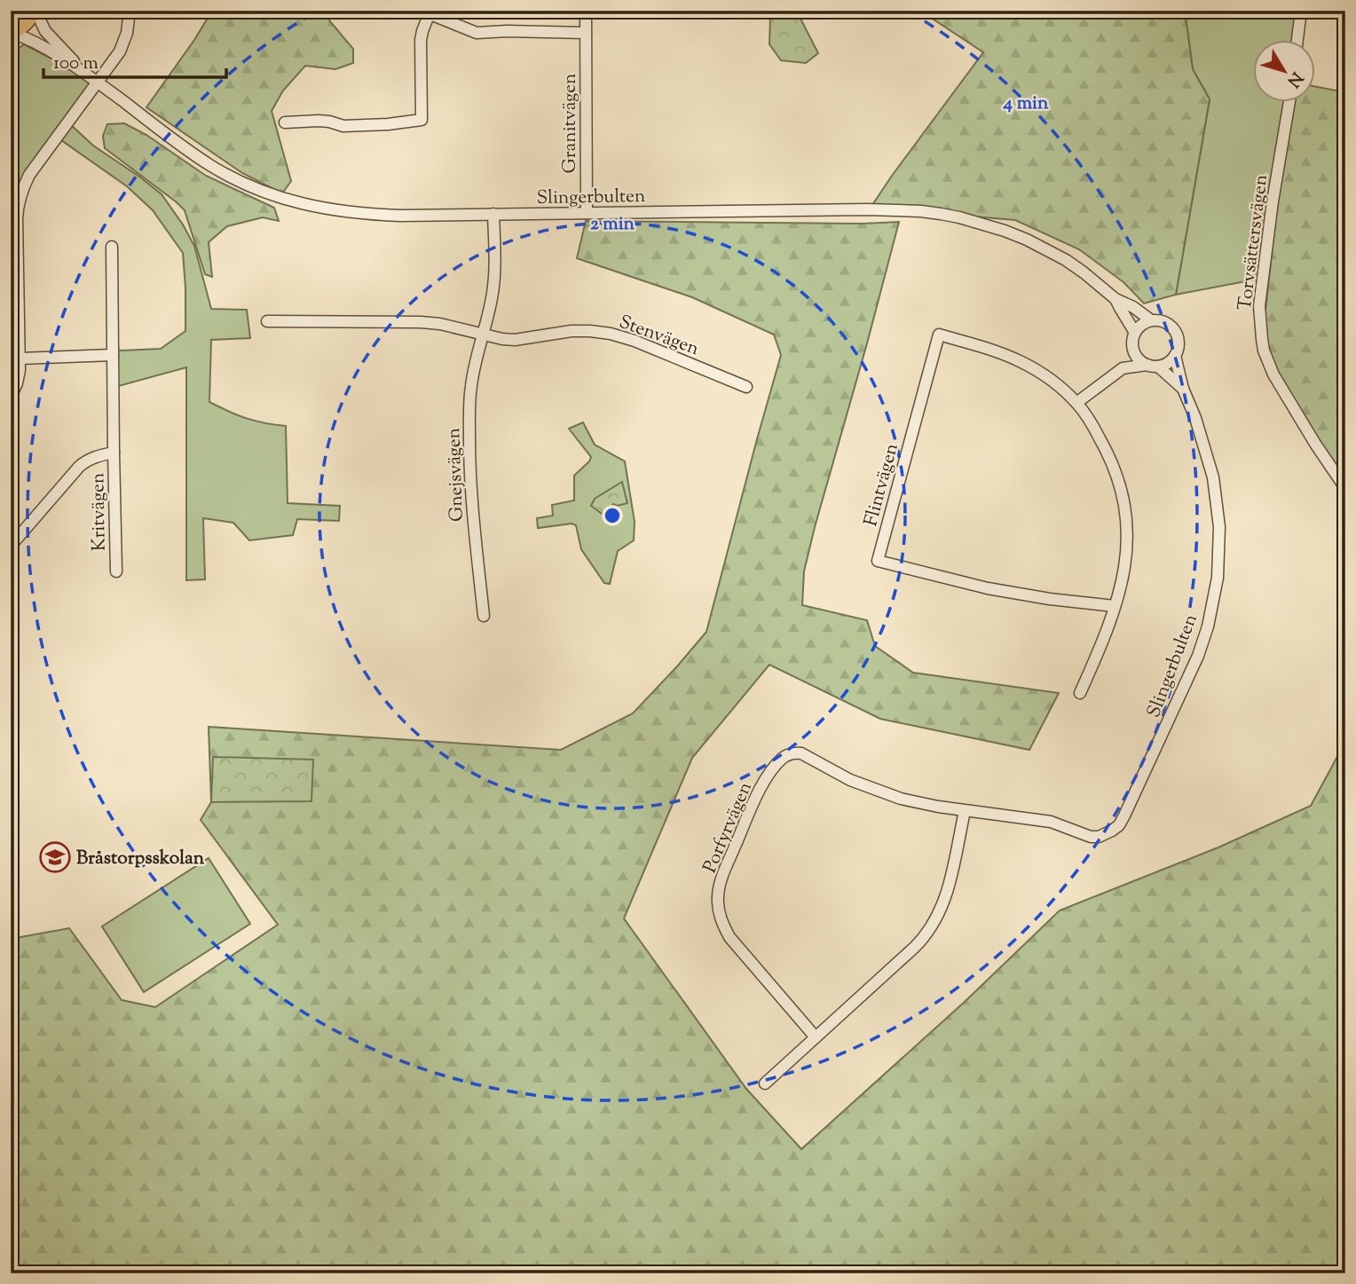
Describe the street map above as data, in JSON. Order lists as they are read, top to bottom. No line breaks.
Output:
{"streets":{"street":["Granitvägen","Slingerbulten","Torvsättersvägen","Stenvägen","Gnejsvägen","Flintvägen","Kritvägen","Porfyrvägen"]},"crossings":[["Granitvägen","Slingerbulten"],["Slingerbulten","Gnejsvägen"],["Slingerbulten","Porfyrvägen"],["Stenvägen","Gnejsvägen"]],"places":{"school or university":["Bråstorpsskolan"]},"scale_bar":"100 m","north":"bottom right","rings":["4 min","2 min"]}
